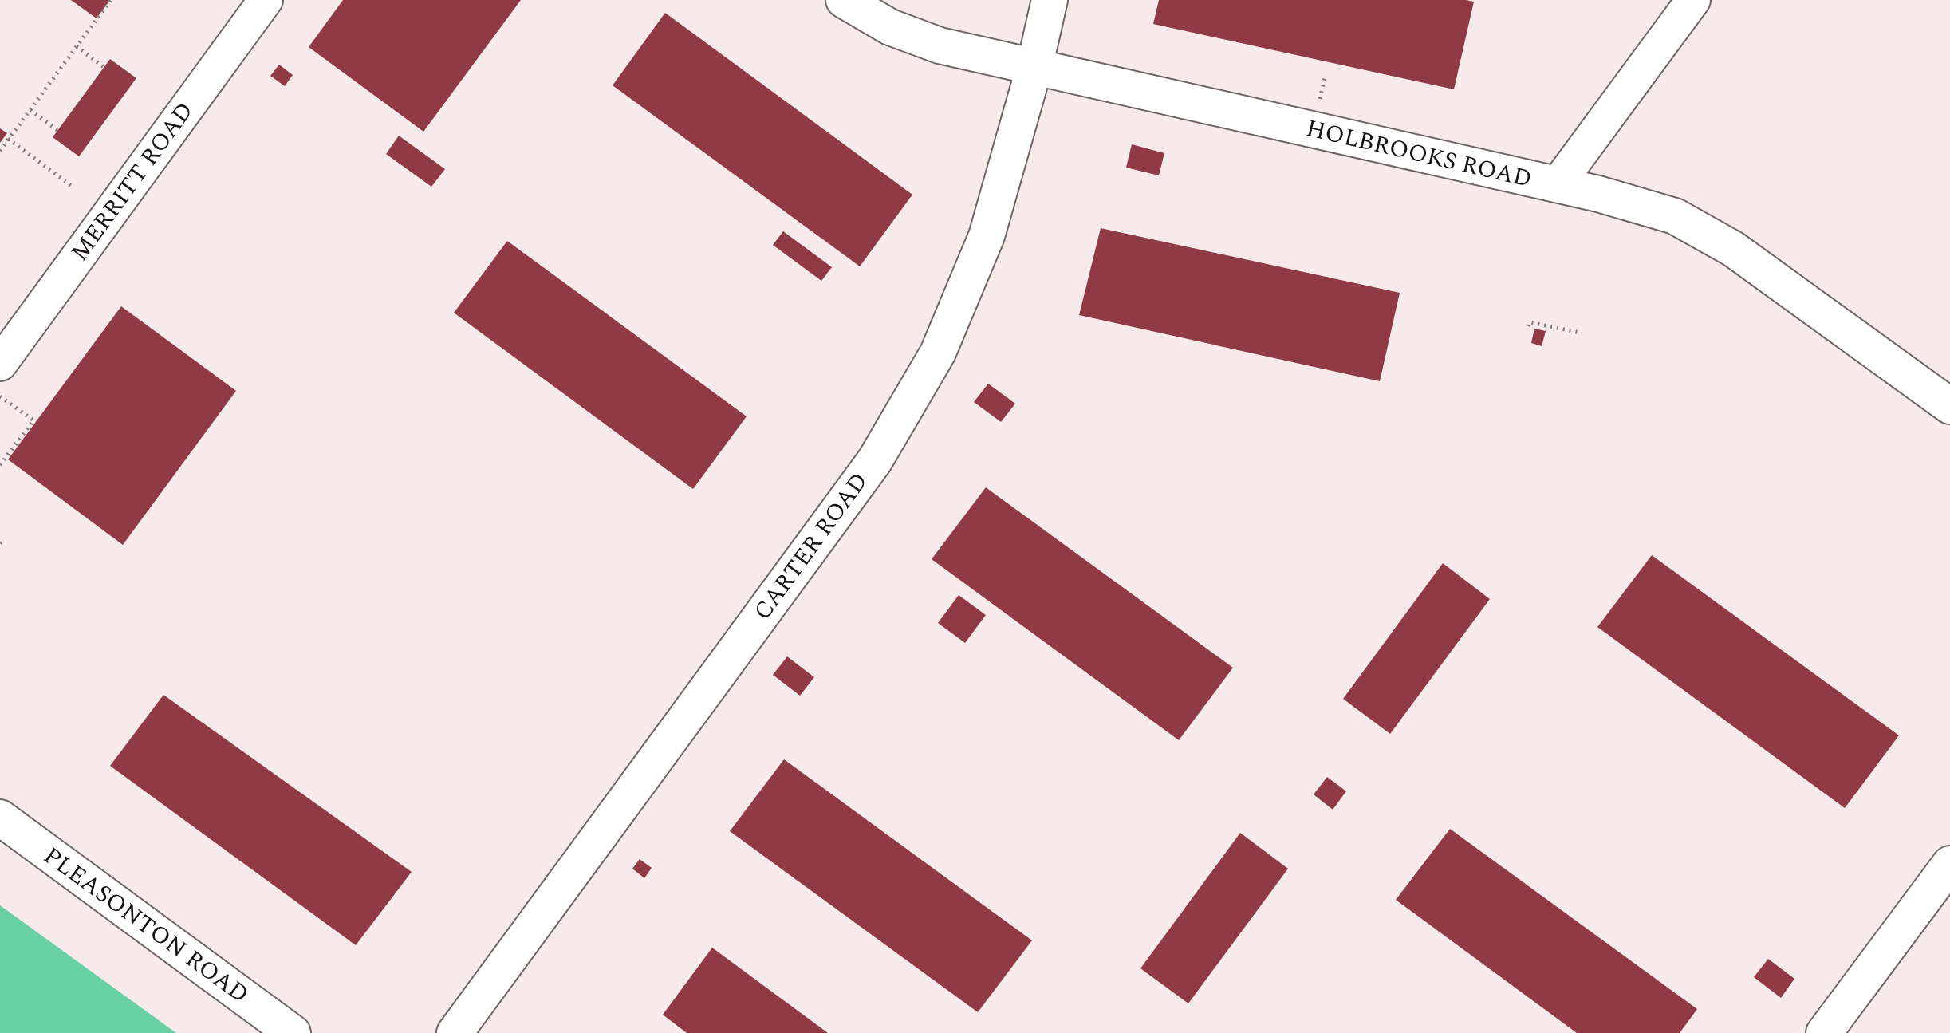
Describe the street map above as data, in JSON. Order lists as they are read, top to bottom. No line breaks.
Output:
{"streets":{"street":["HOLBROOKS ROAD","MERRITT ROAD","CARTER ROAD","PLEASONTON ROAD"]},"crossings":[["HOLBROOKS ROAD","CARTER ROAD"]]}
